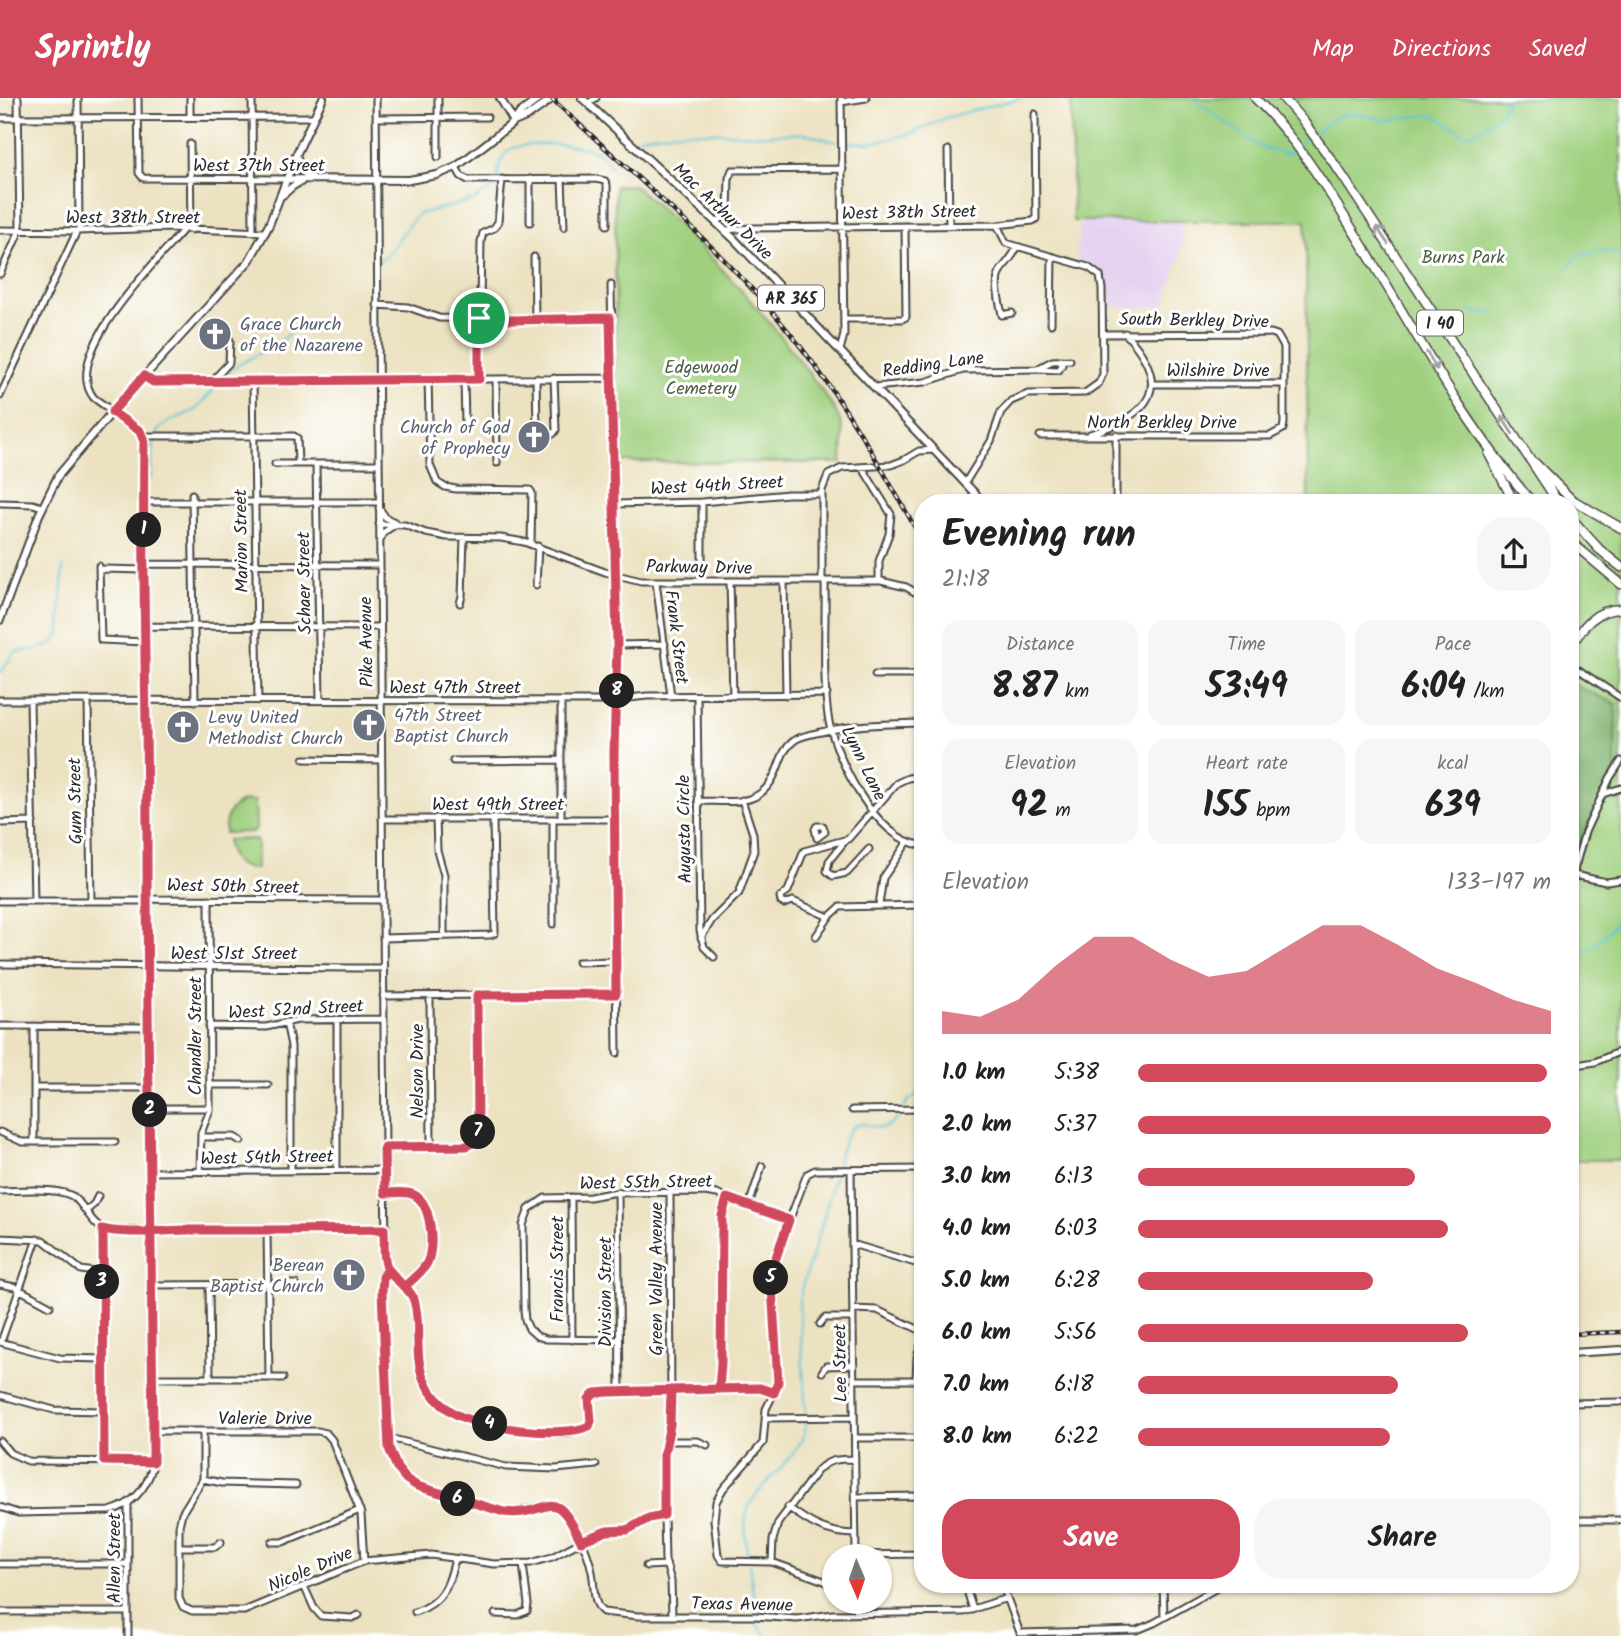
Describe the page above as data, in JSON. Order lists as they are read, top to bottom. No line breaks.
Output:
{"streets":{"highway":["I 40"],"main road":["West 37th Street","Mac Arthur Drive","AR 365"],"street":["West 38th Street","South Berkley Drive","Redding Lane","Wilshire Drive","North Berkley Drive","West 44th Street","Marion Street","Parkway Drive","Schaer Street","Frank Street","Pike Avenue","West 47th Street","Lynn Lane","Gum Street","West 49th Street","Augusta Circle","West 50th Street","West 51st Street","West 52nd Street","Chandler Street","Nelson Drive","West 54th Street","West 55th Street","Francis Street","Green Valley Avenue","Division Street","Lee Street","Valerie Drive","Allen Street","Nicole Drive","Texas Avenue"]},"crossings":[["West 37th Street","Pike Avenue"],["Mac Arthur Drive","West 38th Street"],["Mac Arthur Drive","Redding Lane"],["South Berkley Drive","Wilshire Drive"],["South Berkley Drive","North Berkley Drive"],["Wilshire Drive","North Berkley Drive"],["West 44th Street","Lynn Lane"],["Marion Street","West 47th Street"],["Parkway Drive","Frank Street"],["Parkway Drive","Pike Avenue"],["Parkway Drive","Lynn Lane"],["Schaer Street","West 47th Street"],["Frank Street","West 47th Street"],["Pike Avenue","West 47th Street"],["Pike Avenue","West 49th Street"],["Pike Avenue","West 50th Street"],["Pike Avenue","West 51st Street"],["Pike Avenue","West 52nd Street"],["Pike Avenue","West 54th Street"],["Pike Avenue","Nicole Drive"],["Pike Avenue","Texas Avenue"],["West 47th Street","Lynn Lane"],["West 47th Street","Gum Street"],["West 47th Street","Augusta Circle"],["West 47th Street","Allen Street"],["Gum Street","West 50th Street"],["West 50th Street","Chandler Street"],["West 50th Street","Allen Street"],["West 51st Street","Chandler Street"],["West 51st Street","Allen Street"],["West 52nd Street","Chandler Street"],["West 52nd Street","Nelson Drive"],["Chandler Street","West 54th Street"],["West 54th Street","Allen Street"],["West 55th Street","Francis Street"],["West 55th Street","Green Valley Avenue"],["West 55th Street","Division Street"],["Green Valley Avenue","Nicole Drive"],["Green Valley Avenue","Texas Avenue"],["Valerie Drive","Allen Street"],["Valerie Drive","Nicole Drive"],["Nicole Drive","Texas Avenue"]],"parks":["Burns Park","Edgewood Cemetery"],"places":{"church":["Grace Church of the Nazarene","Church of God of Prophecy","47th Street Baptist Church","Levy United Methodist Church","Berean Baptist Church"]},"north":"bottom","page":{"header":"Sprintly","nav":["Map","Directions","Saved"],"heading":["Evening run","21:18"],"pins":["1","8","2","7","5","3","4","6"],"stats":[["Distance","8.87 km"],["Time","53:49"],["Pace","6:04 /km"],["Elevation","92 m"],["Heart rate","155 bpm"],["kcal","639"]],"chart":["Elevation","133–197 m"],"list":[{"name":"1.0 km","note":"5:38"},{"name":"2.0 km","note":"5:37"},{"name":"3.0 km","note":"6:13"},{"name":"4.0 km","note":"6:03"},{"name":"5.0 km","note":"6:28"},{"name":"6.0 km","note":"5:56"},{"name":"7.0 km","note":"6:18"},{"name":"8.0 km","note":"6:22"}],"buttons":["Save","Share"]}}
